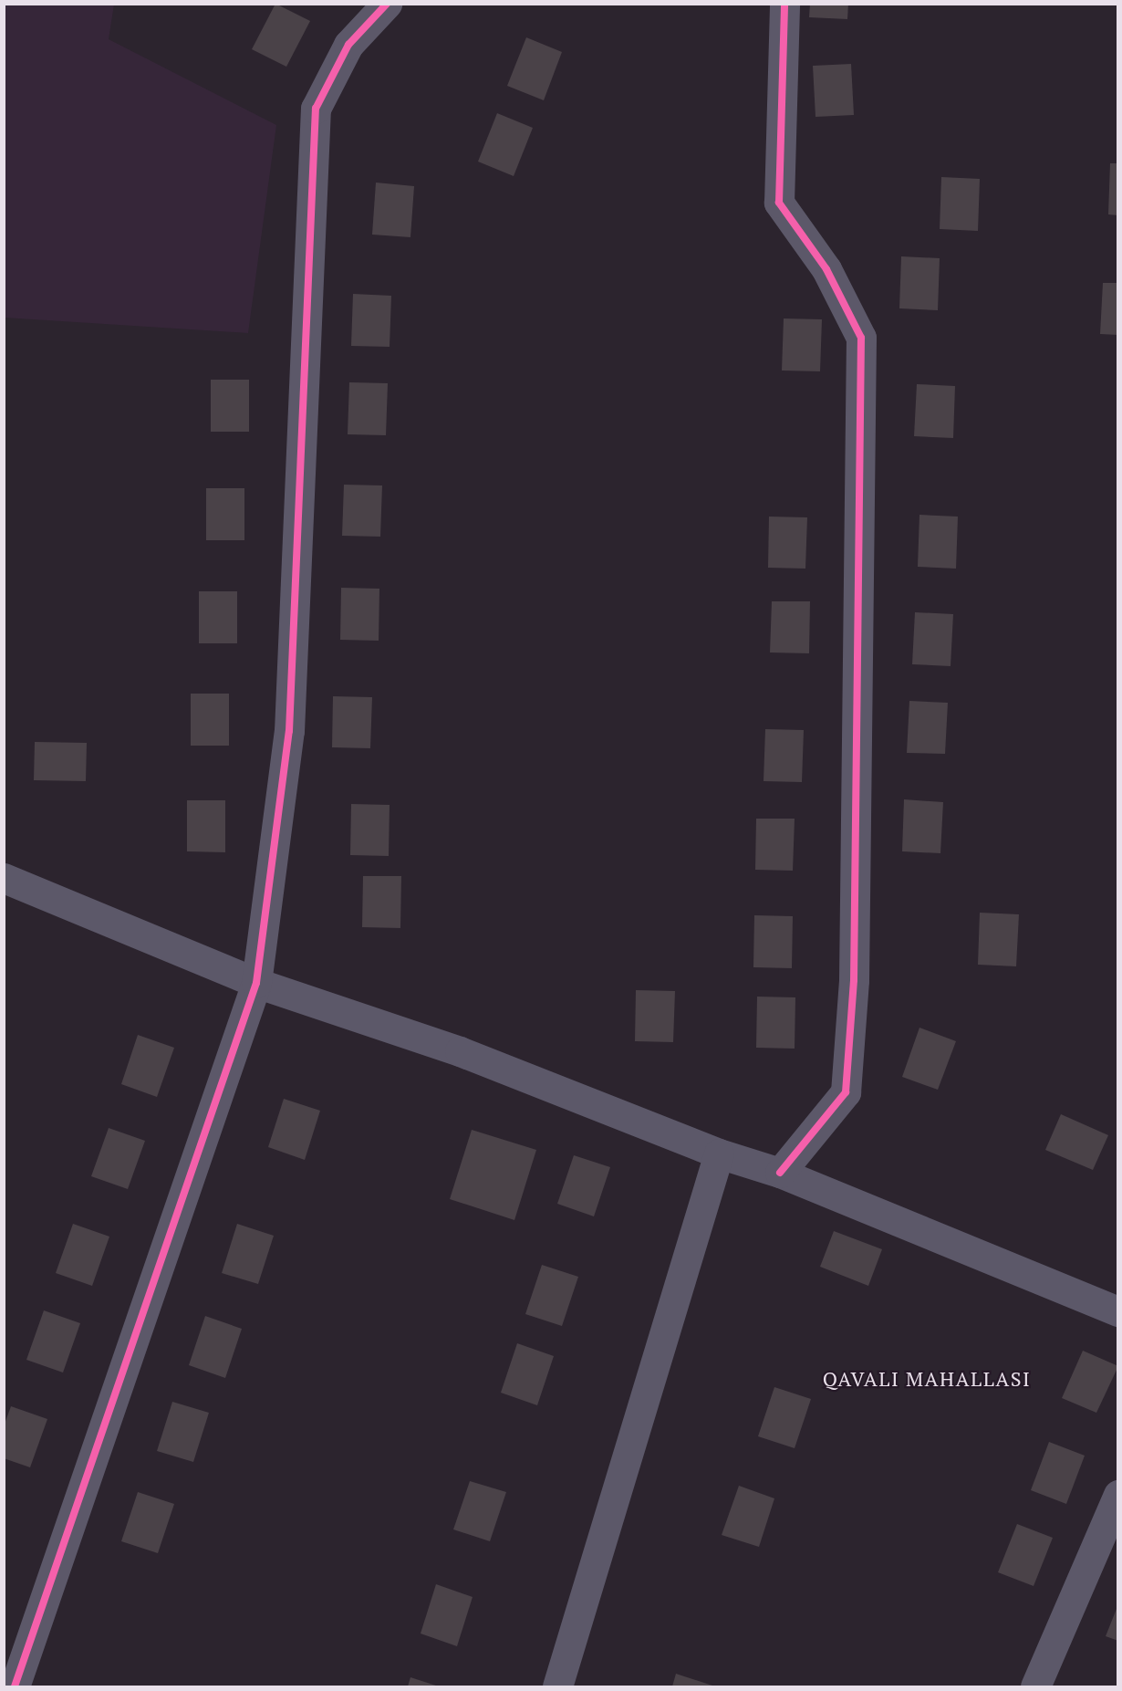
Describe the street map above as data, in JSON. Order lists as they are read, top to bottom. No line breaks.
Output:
{"districts":["QAVALI MAHALLASI"]}
